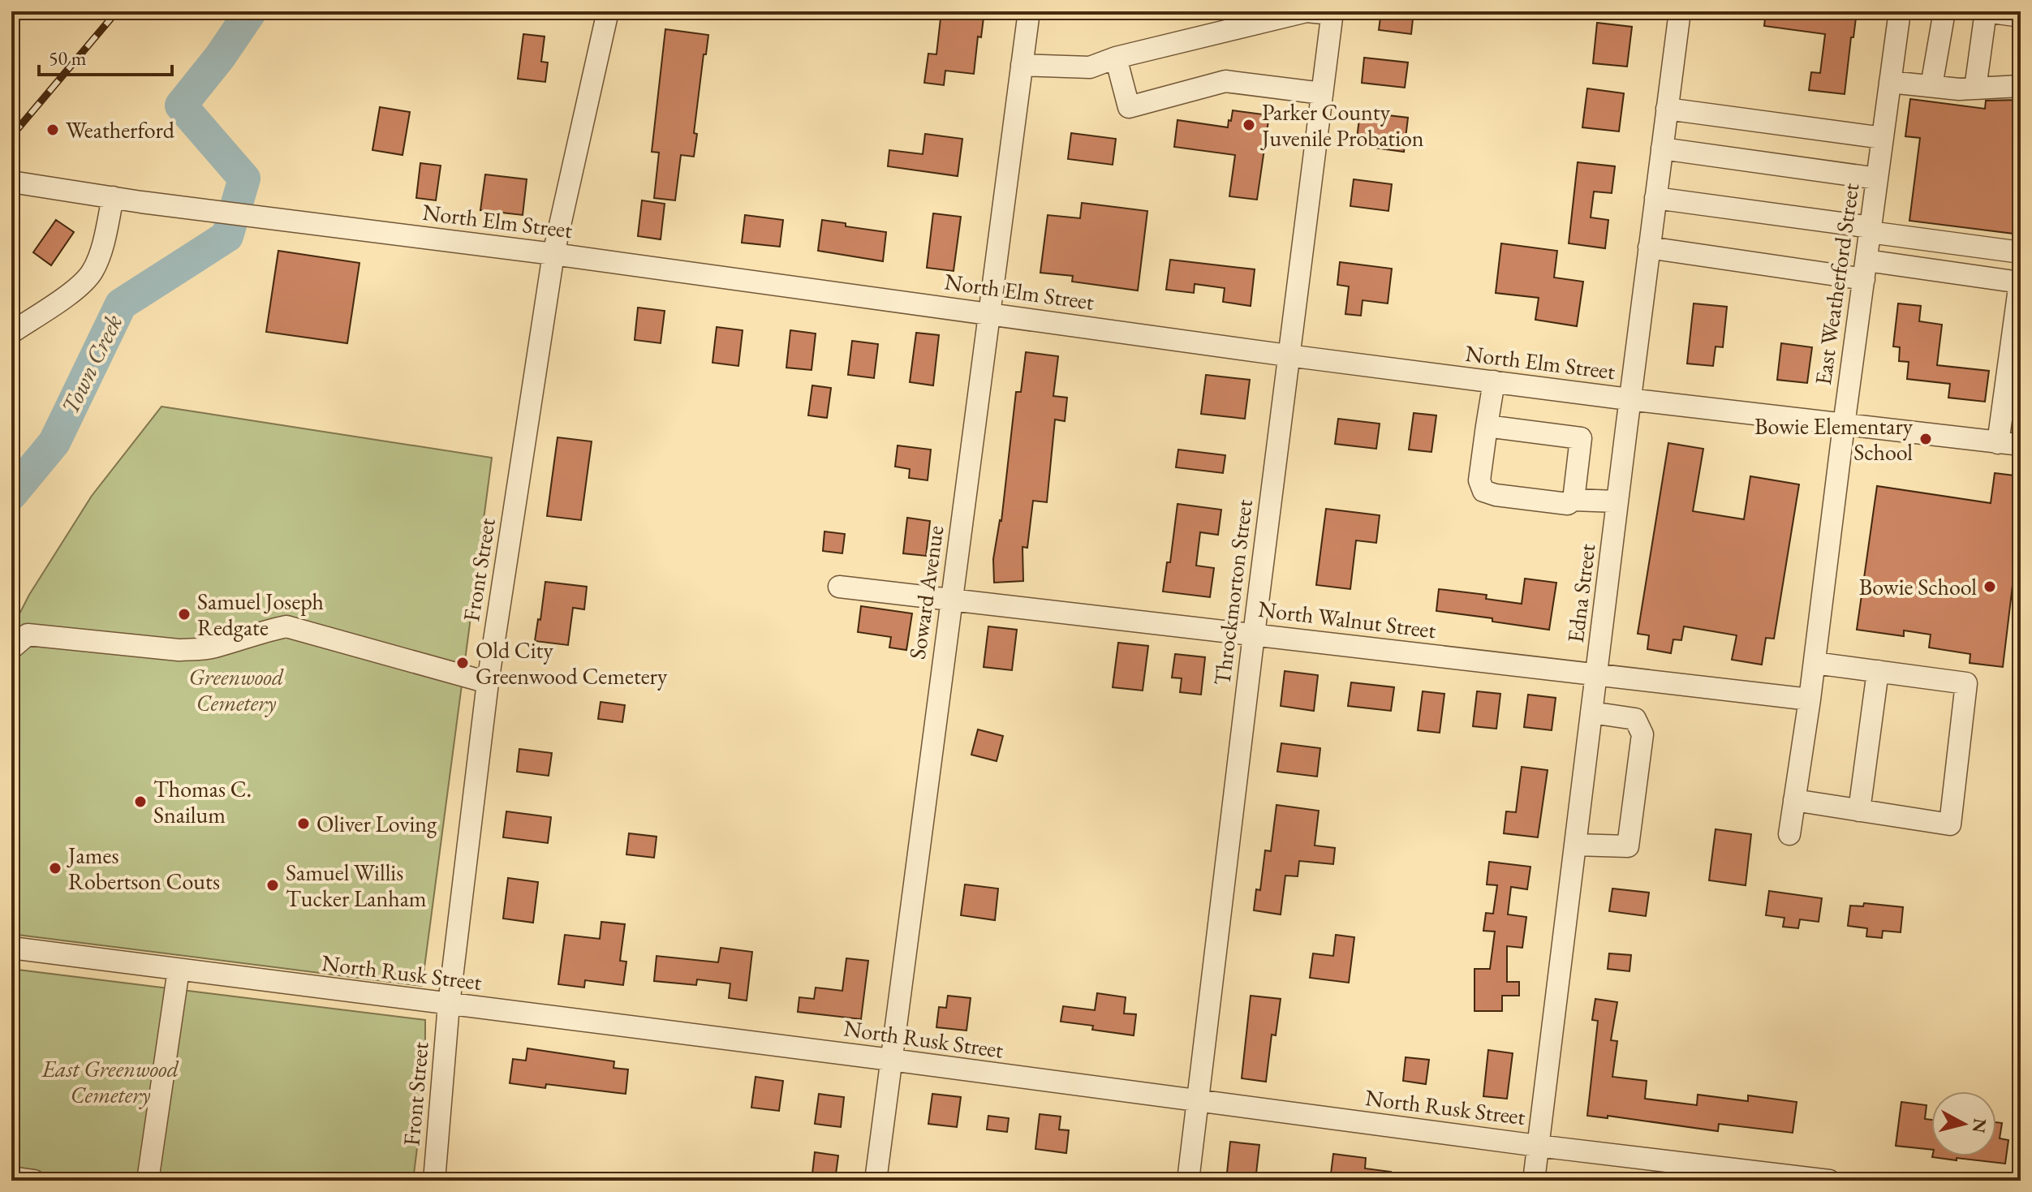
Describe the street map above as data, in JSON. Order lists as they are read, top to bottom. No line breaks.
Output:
{"streets":{"street":["North Elm Street","East Weatherford Street","Front Street","Soward Avenue","Throckmorton Street","Edna Street","North Walnut Street","North Rusk Street"]},"crossings":[["North Elm Street","East Weatherford Street"],["North Elm Street","Front Street"],["North Elm Street","Soward Avenue"],["North Elm Street","Throckmorton Street"],["North Elm Street","Edna Street"],["East Weatherford Street","North Walnut Street"],["Front Street","North Rusk Street"],["Soward Avenue","North Walnut Street"],["Soward Avenue","North Rusk Street"],["Throckmorton Street","North Walnut Street"],["Throckmorton Street","North Rusk Street"],["Edna Street","North Walnut Street"],["Edna Street","North Rusk Street"]],"water":["Town Creek"],"parks":["Greenwood Cemetery","East Greenwood Cemetery"],"places":["Parker County Juvenile Probation","Weatherford","Bowie Elementary School","Bowie School","Samuel Joseph Redgate","Old City Greenwood Cemetery","Thomas C. Snailum","Oliver Loving","James Robertson Couts","Samuel Willis Tucker Lanham"],"scale_bar":"50 m","north":"right"}
